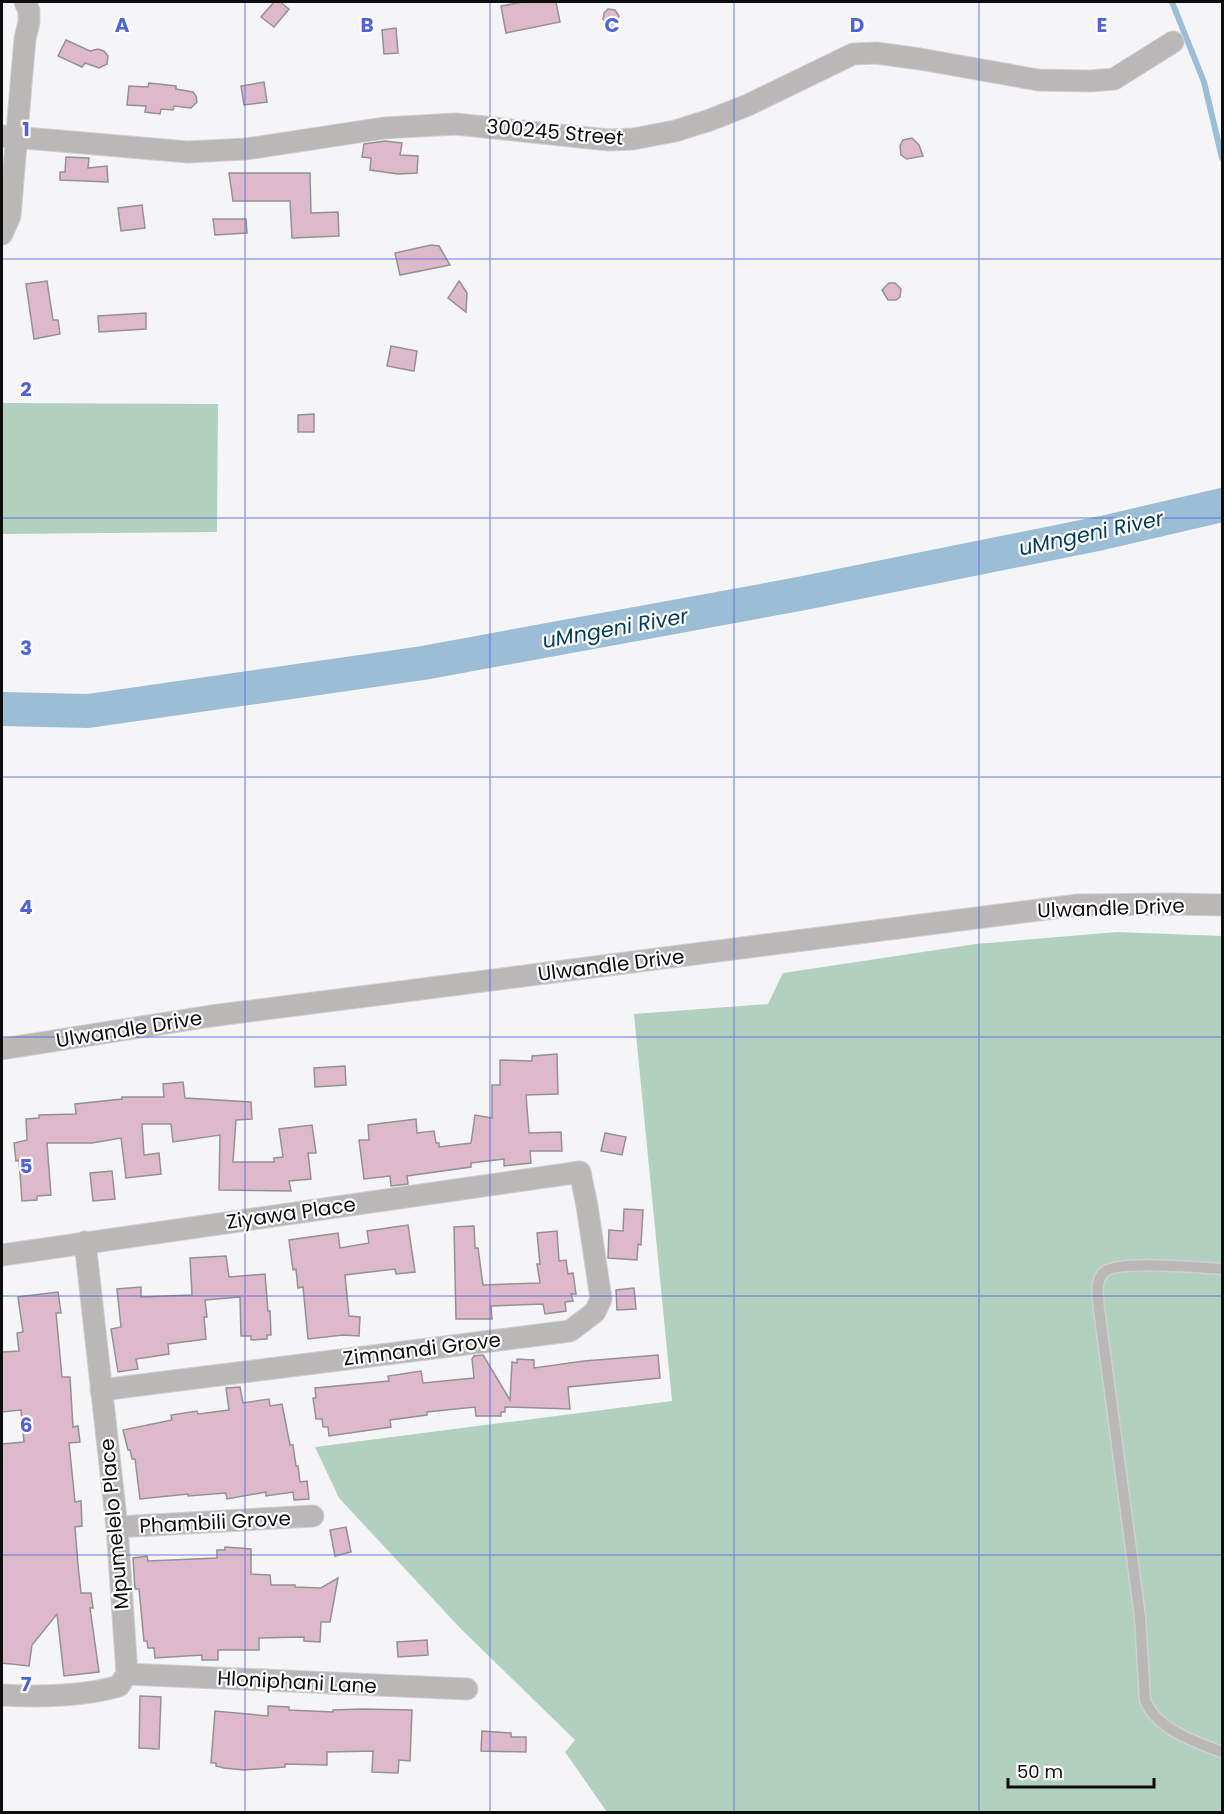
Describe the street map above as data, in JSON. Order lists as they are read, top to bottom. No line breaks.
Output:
{"streets":{"street":["300245 Street","Ulwandle Drive","Ziyawa Place","Zimnandi Grove","Phambili Grove","Mpumelelo Place","Hloniphani Lane"]},"crossings":[["Ziyawa Place","Zimnandi Grove"],["Ziyawa Place","Mpumelelo Place"],["Zimnandi Grove","Mpumelelo Place"],["Phambili Grove","Mpumelelo Place"],["Mpumelelo Place","Hloniphani Lane"]],"water":["uMngeni River"],"scale_bar":"50 m","grid":{"columns":["A","B","C","D","E"],"rows":["1","2","3","4","5","6","7"]}}
